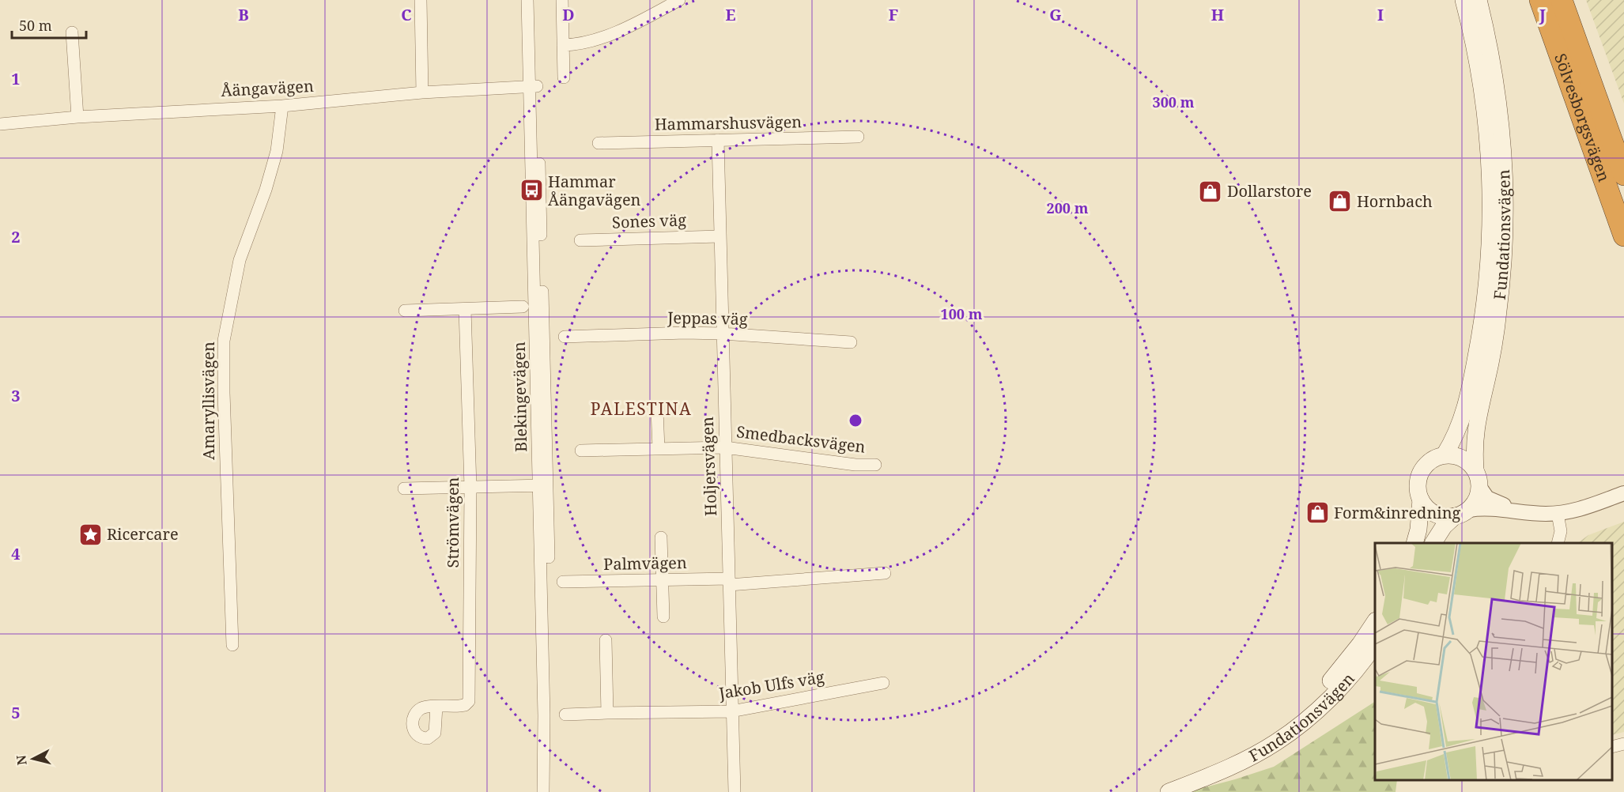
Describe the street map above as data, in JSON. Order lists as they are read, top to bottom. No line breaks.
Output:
{"streets":{"highway":["Sölvesborgsvägen"],"main road":["Fundationsvägen"],"street":["Åängavägen","Hammarshusvägen","Sones väg","Jeppas väg","Blekingevägen","Amaryllisvägen","Smedbacksvägen","Holjersvägen","Strömvägen","Palmvägen","Jakob Ulfs väg"]},"crossings":[["Åängavägen","Blekingevägen"],["Åängavägen","Amaryllisvägen"],["Hammarshusvägen","Holjersvägen"],["Sones väg","Holjersvägen"],["Jeppas väg","Holjersvägen"],["Smedbacksvägen","Holjersvägen"],["Holjersvägen","Palmvägen"],["Holjersvägen","Jakob Ulfs väg"]],"districts":["PALESTINA"],"places":{"bus stop":["Hammar Åängavägen"],"shop":["Dollarstore","Hornbach","Form&inredning"],"place":["Ricercare"]},"scale_bar":"50 m","north":"left","grid":{"columns":["B","C","D","E","F","G","H","I","J"],"rows":["1","2","3","4","5"]},"rings":["300 m","200 m","100 m"]}
